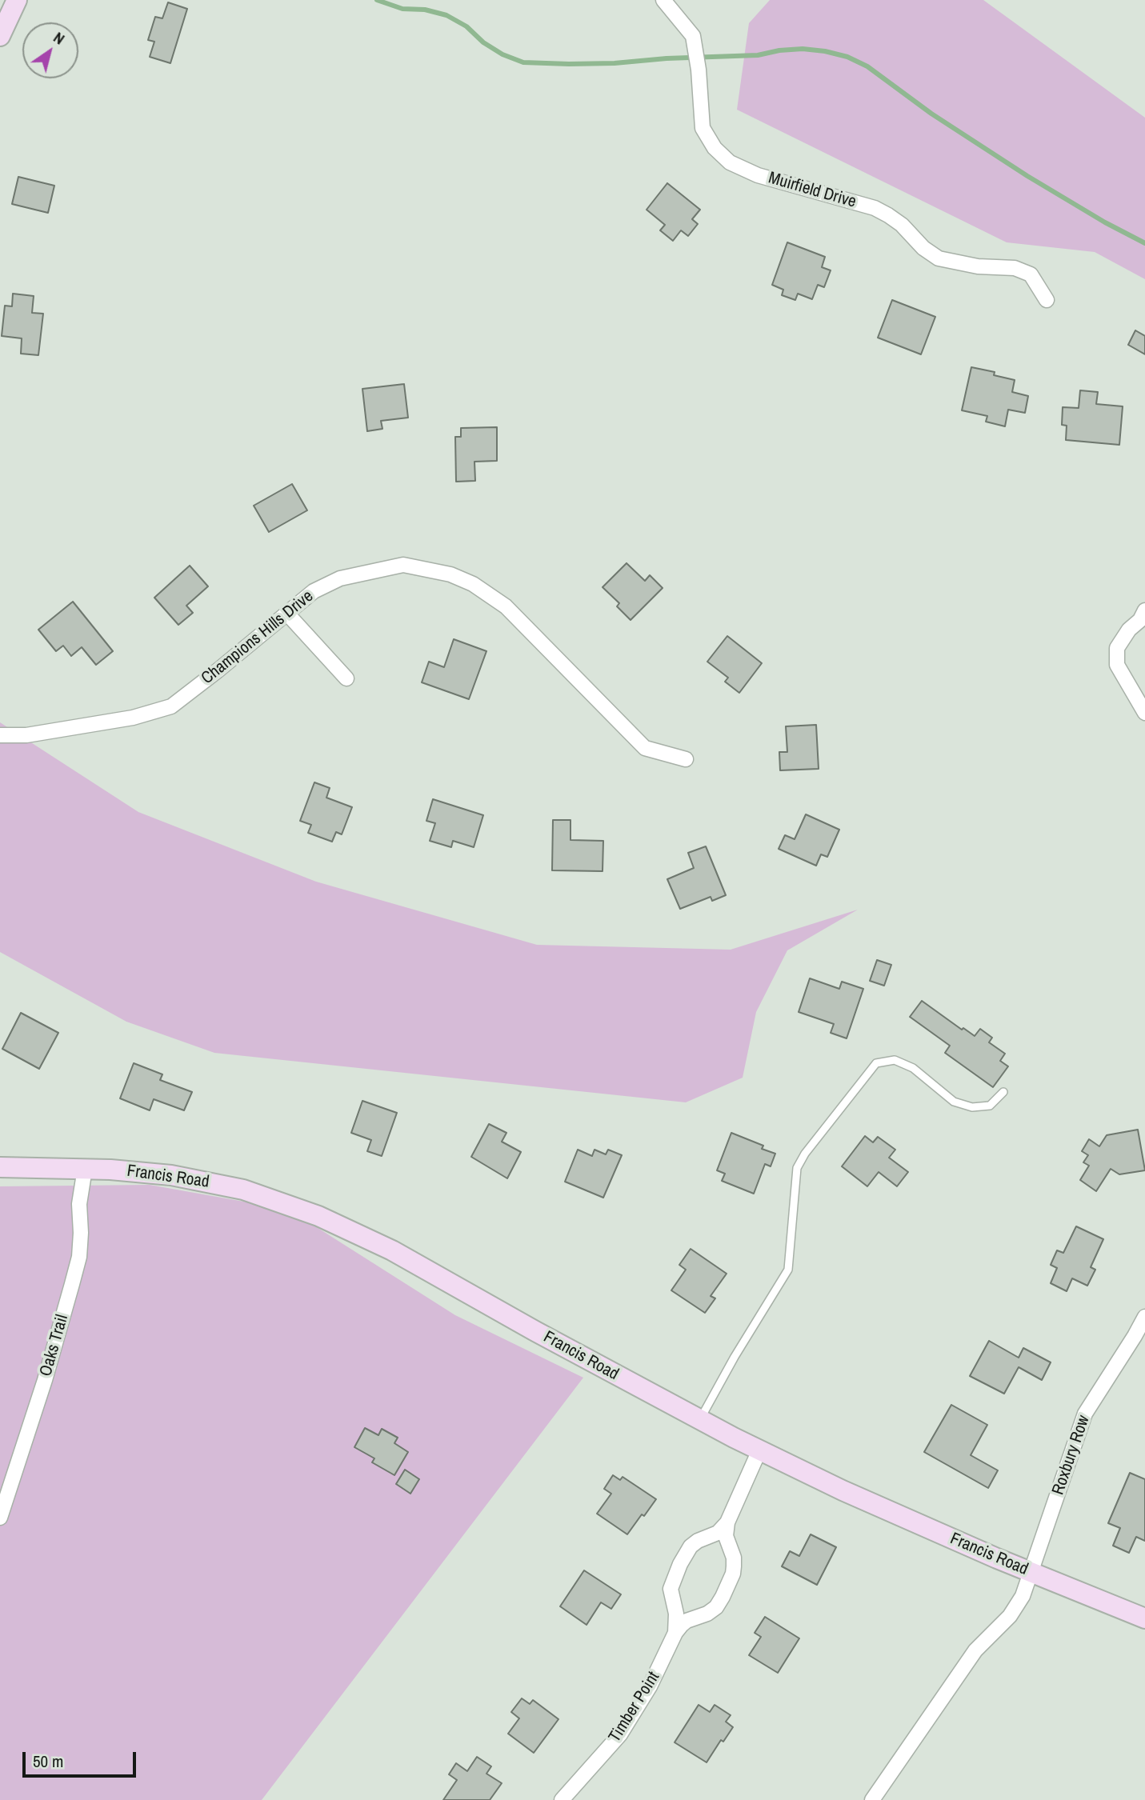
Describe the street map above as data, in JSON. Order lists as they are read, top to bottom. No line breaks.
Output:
{"streets":{"street":["Muirfield Drive","Champions Hills Drive","Francis Road","Oaks Trail","Roxbury Row","Timber Point"]},"crossings":[["Francis Road","Oaks Trail"],["Francis Road","Roxbury Row"]],"scale_bar":"50 m","north":"top right"}
